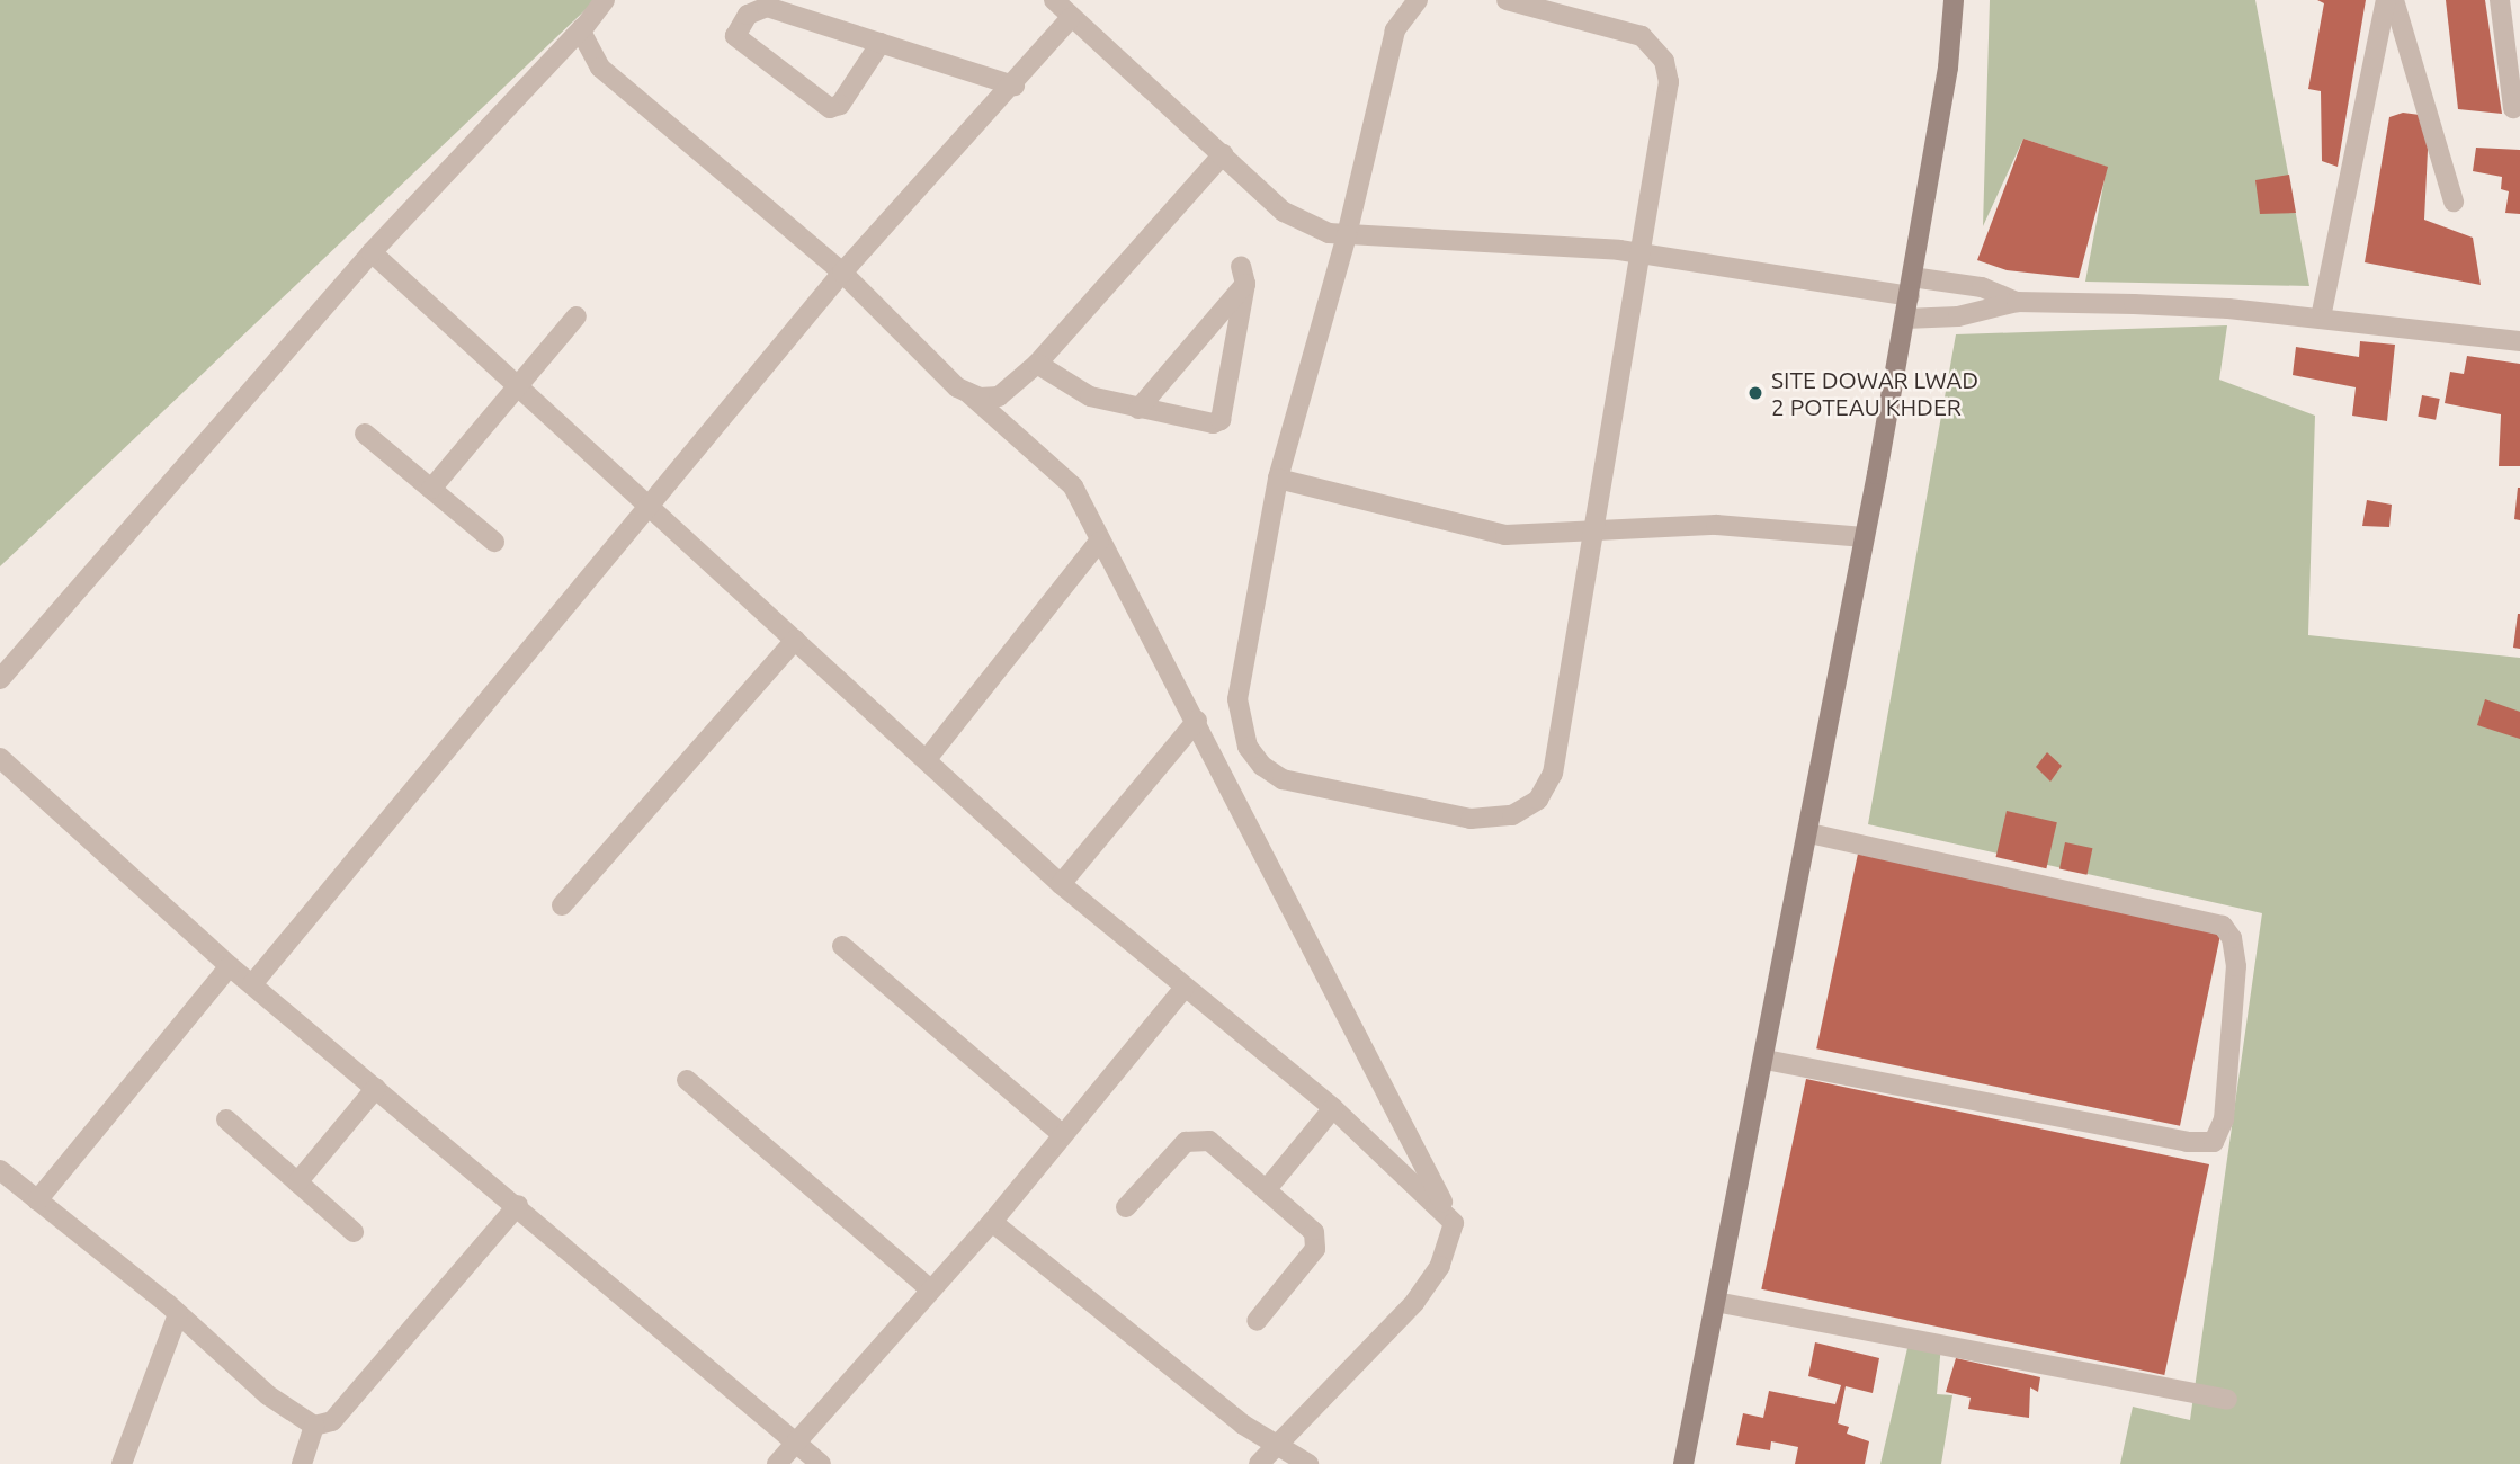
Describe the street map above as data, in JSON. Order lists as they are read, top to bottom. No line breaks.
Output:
{"places":["SITE DOWAR LWAD 2 POTEAU KHDER"]}
